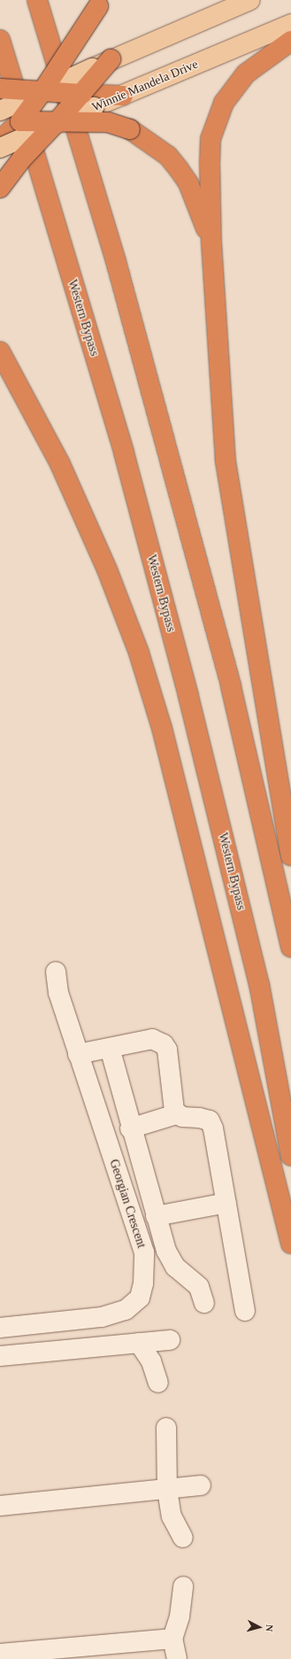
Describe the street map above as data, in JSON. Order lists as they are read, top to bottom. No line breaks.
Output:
{"streets":{"highway":["Western Bypass"],"main road":["Winnie Mandela Drive"],"street":["Georgian Crescent"]},"north":"right"}
